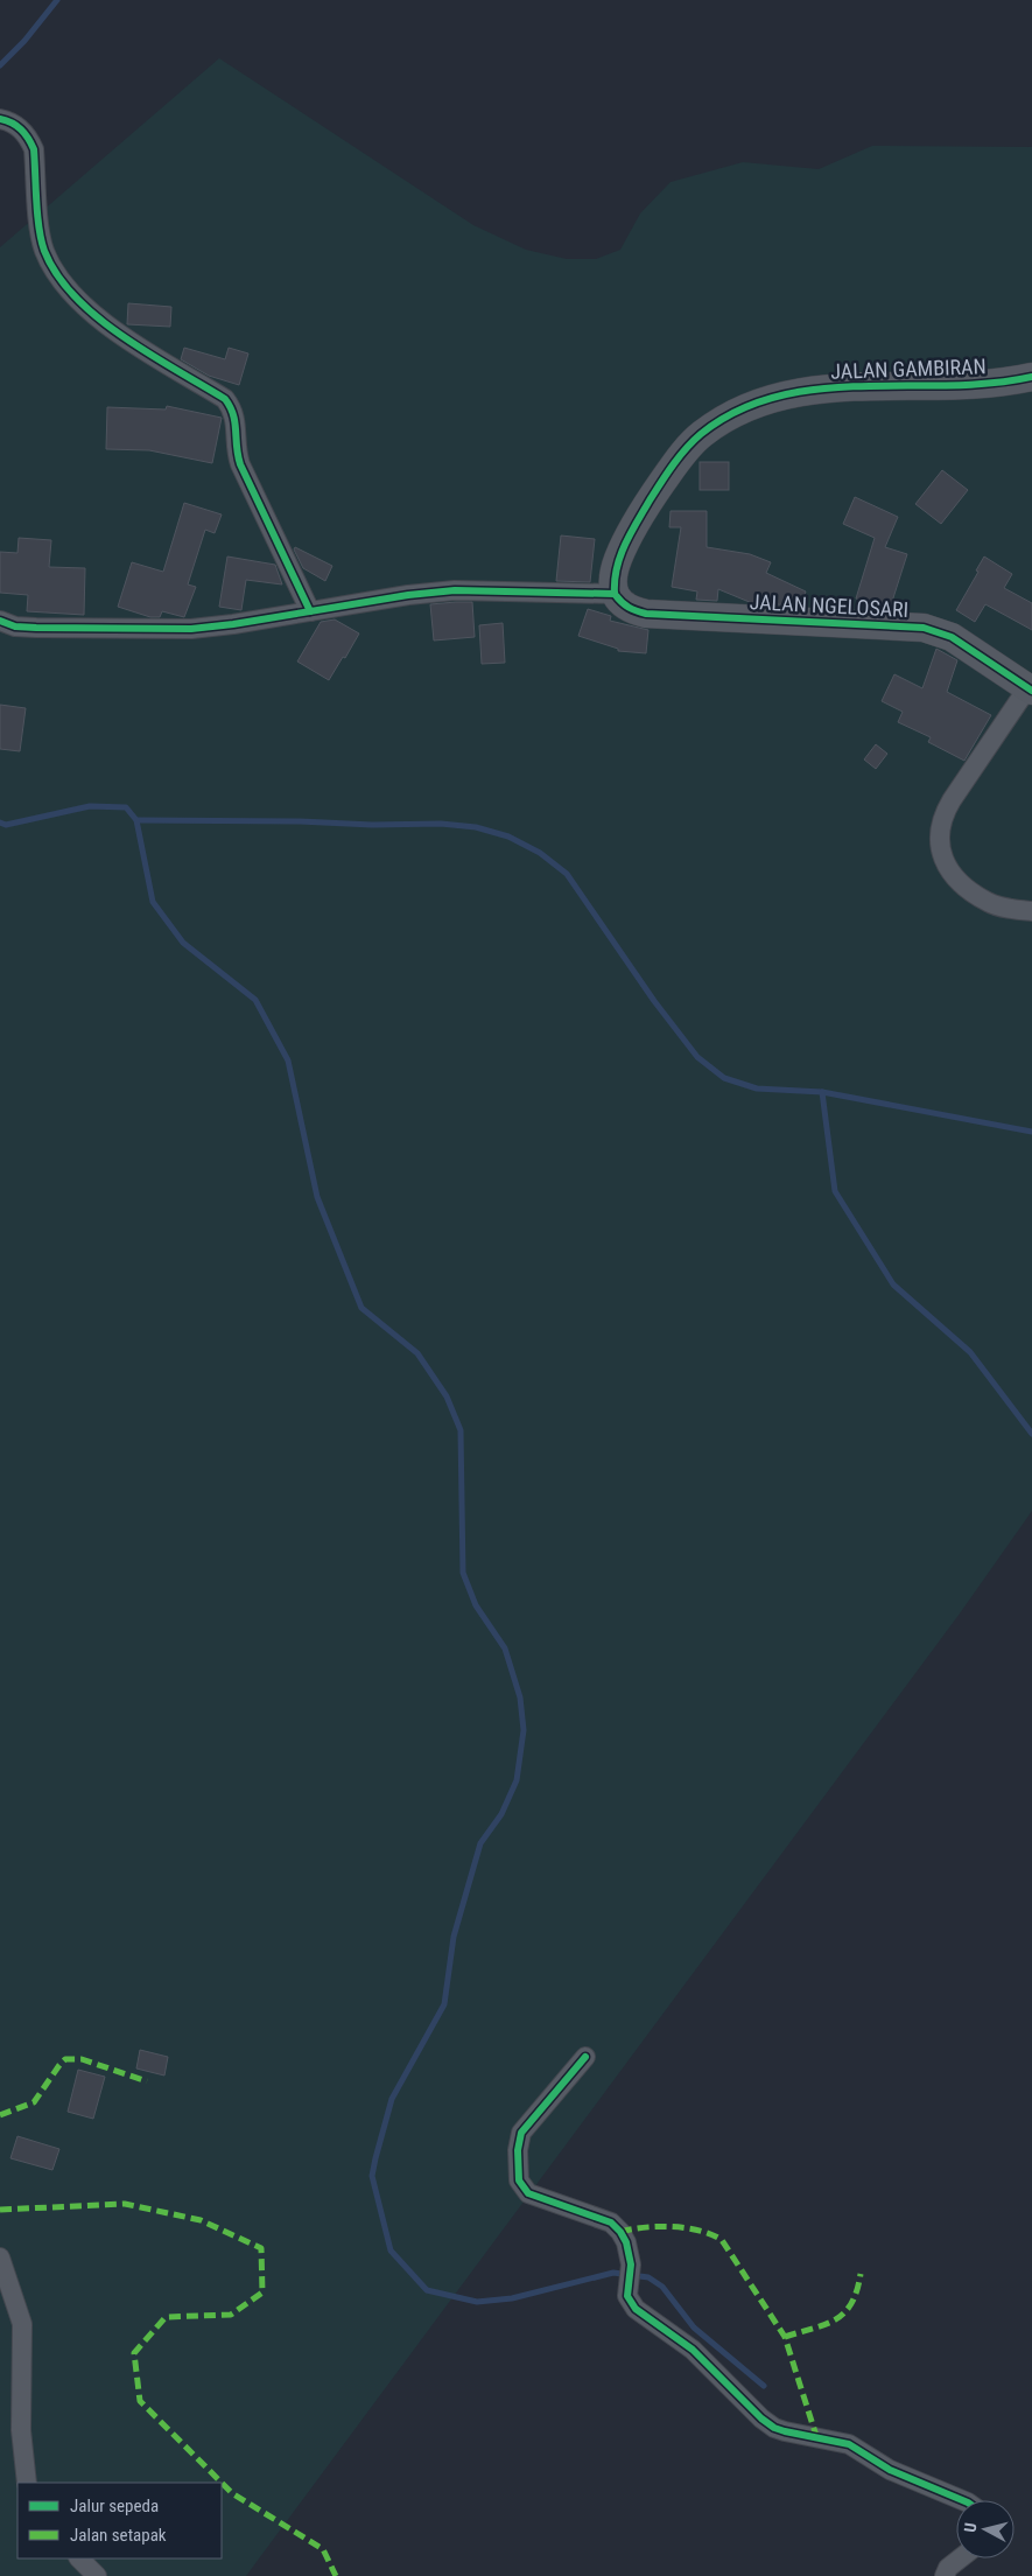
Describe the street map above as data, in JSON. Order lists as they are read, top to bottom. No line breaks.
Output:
{"streets":{"street":["JALAN GAMBIRAN","JALAN NGELOSARI"]},"crossings":[["JALAN GAMBIRAN","JALAN NGELOSARI"]],"legend":["Jalur sepeda","Jalan setapak"],"north":"left"}
